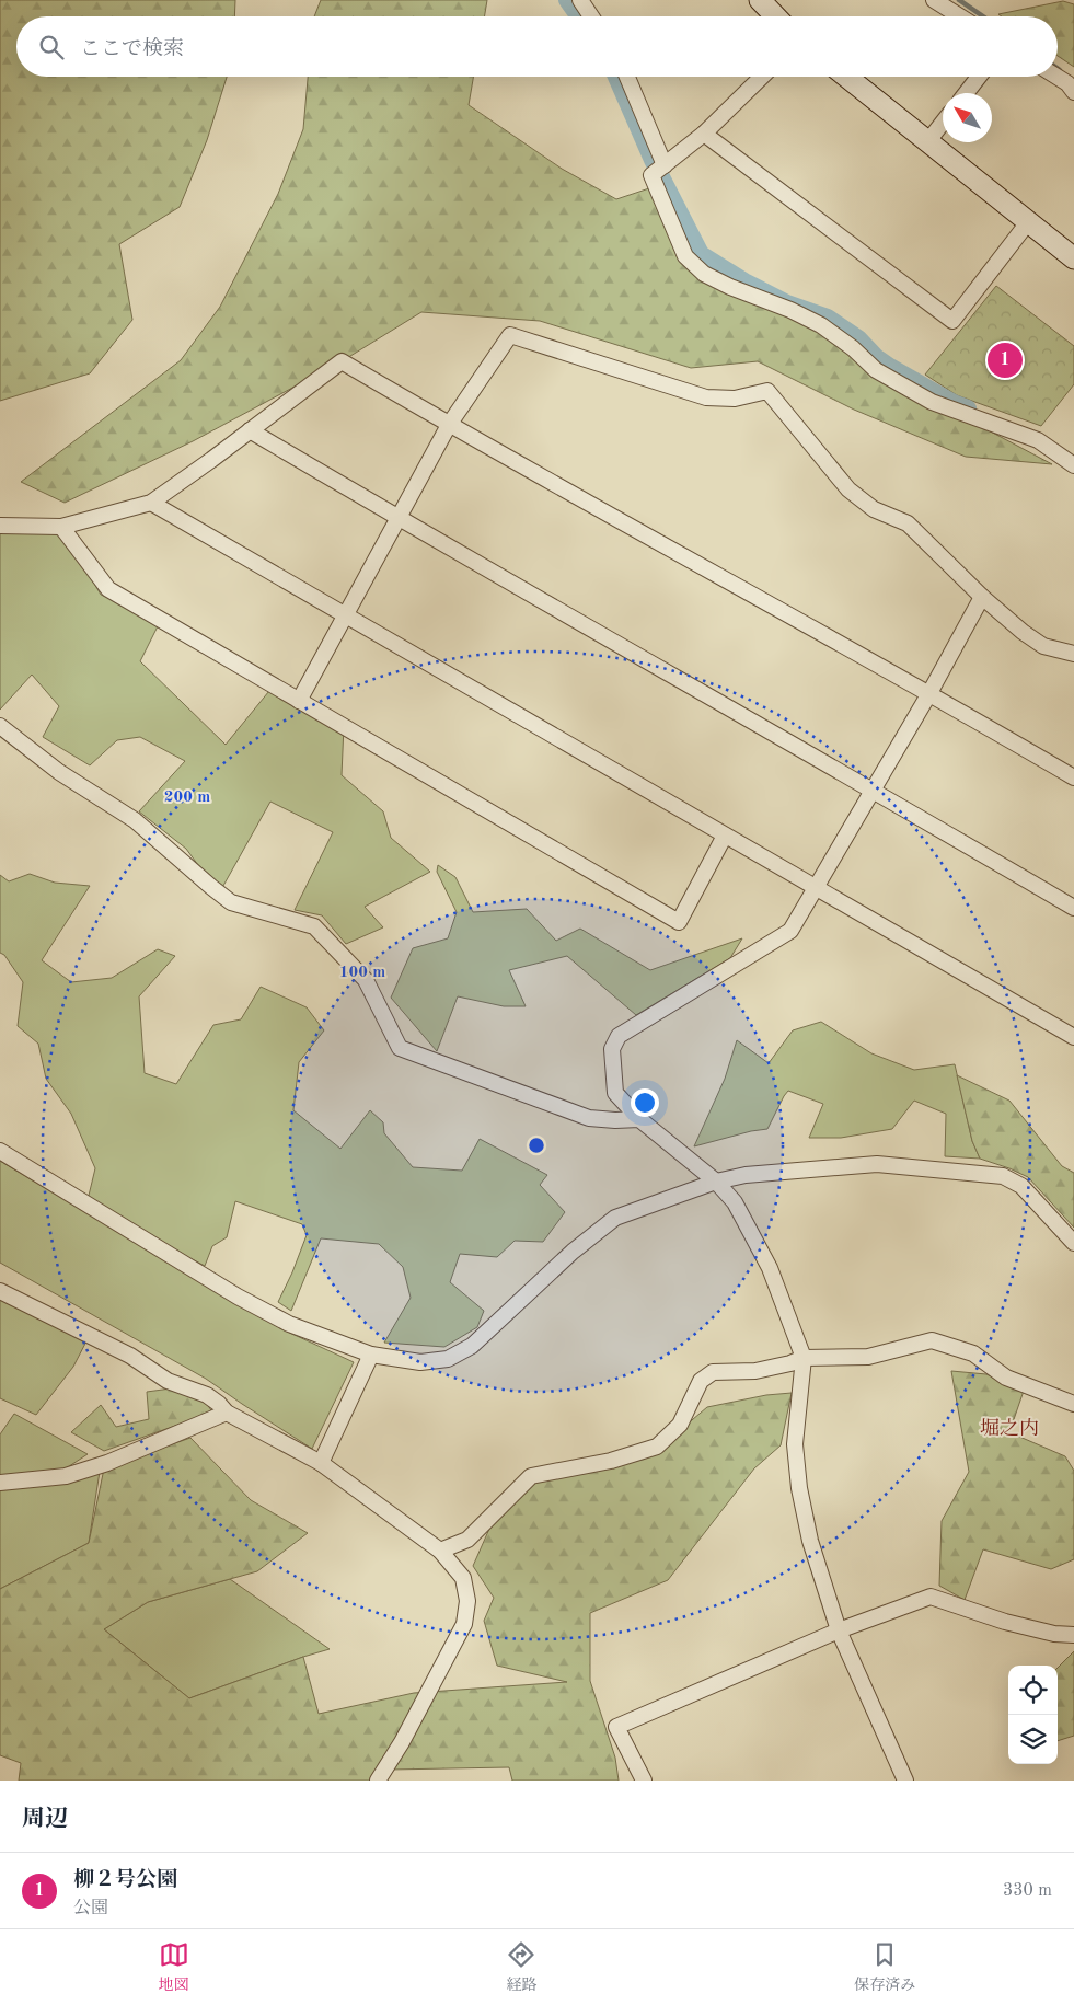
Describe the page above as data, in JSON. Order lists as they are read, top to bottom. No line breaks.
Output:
{"districts":["堀之内"],"north":"top left","page":{"search":"ここで検索","pins":"1","heading":"周辺","list":[{"mark":"1","name":"柳２号公園","note":"公園","value":"330 m"}],"nav":["地図","経路","保存済み"]},"rings":["200 m","100 m"]}
